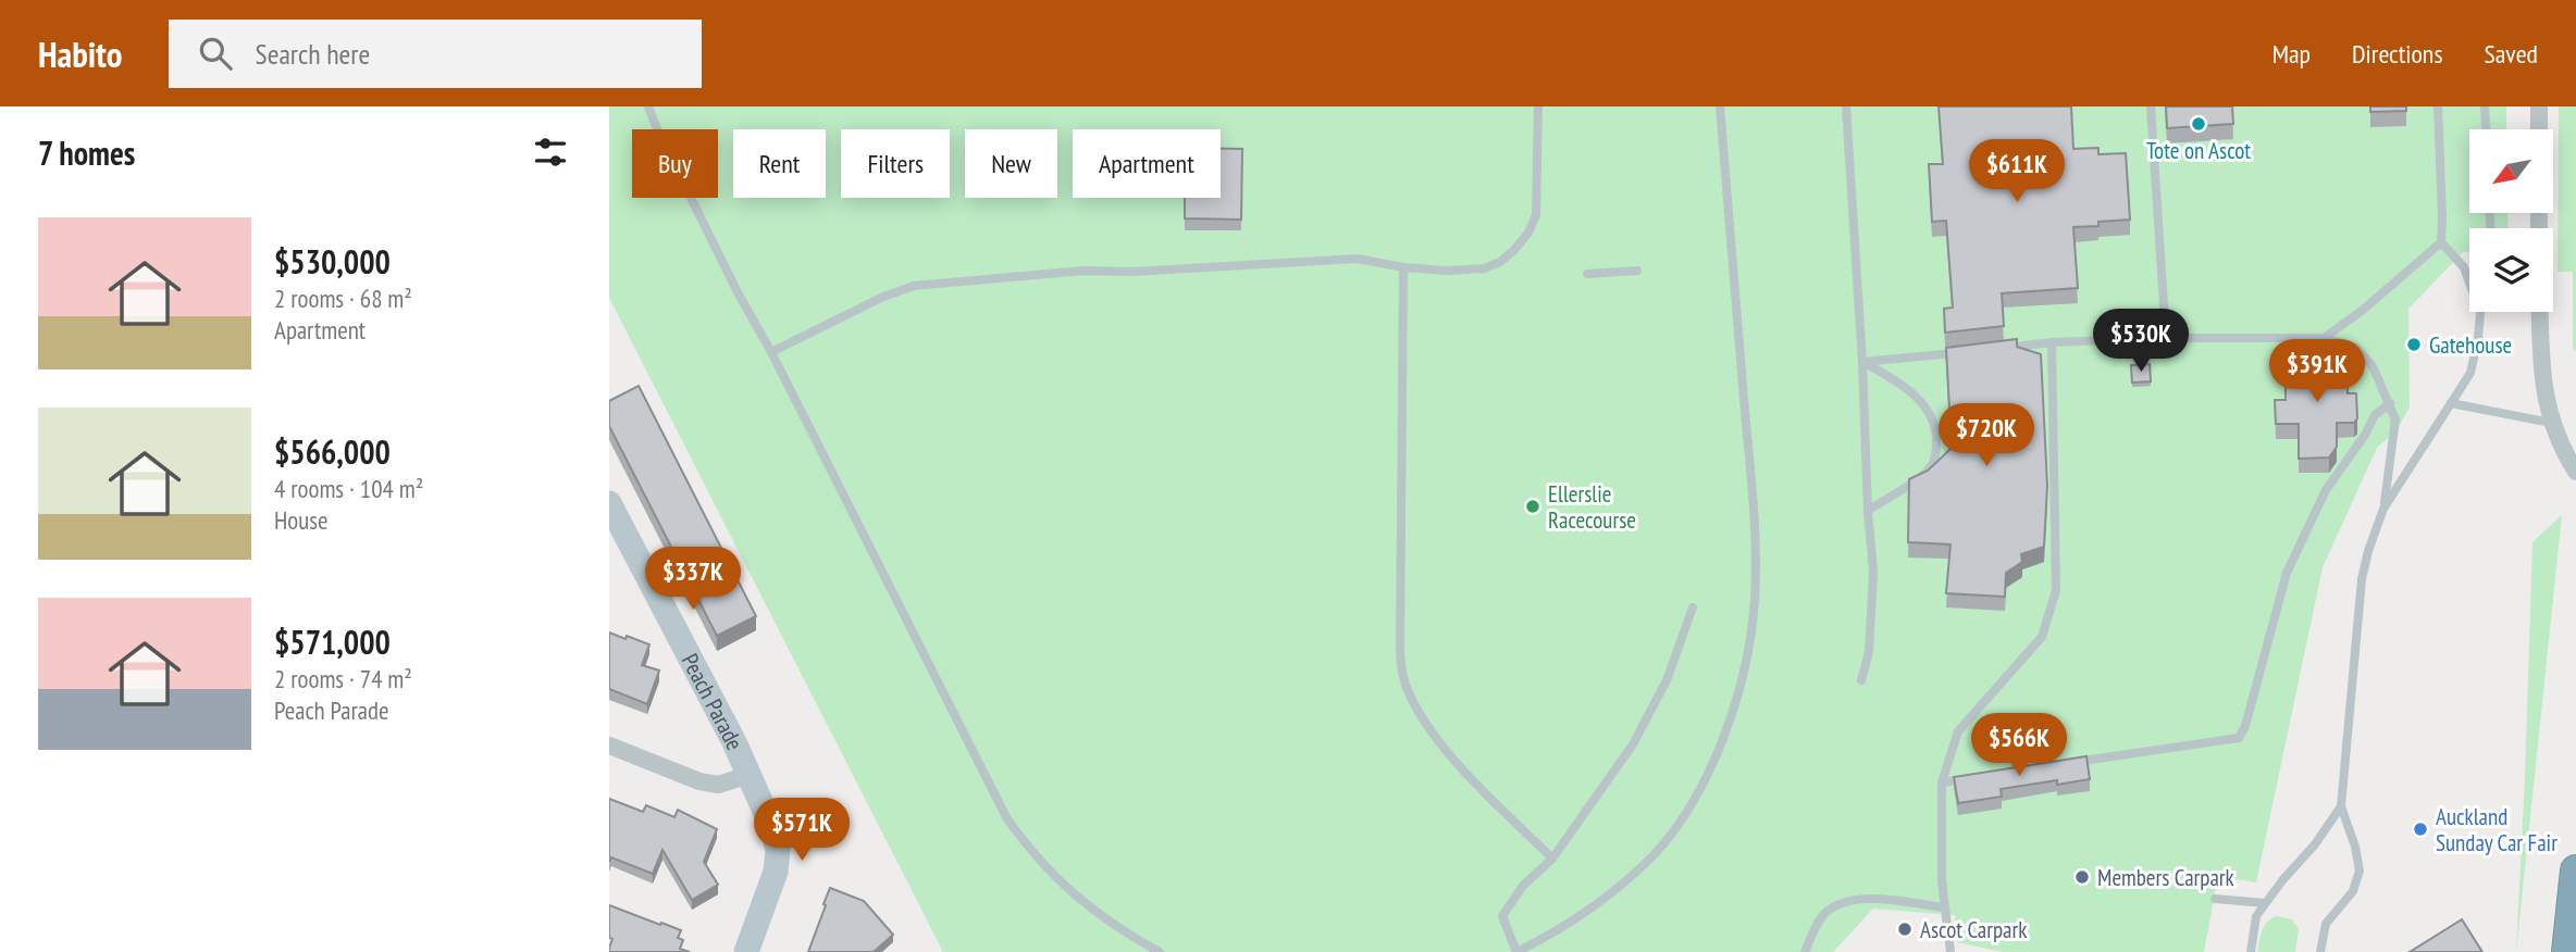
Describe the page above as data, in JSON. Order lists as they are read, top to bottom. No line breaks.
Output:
{"streets":{"main road":["Peach Parade"]},"places":["Tote on Ascot","Gatehouse","Ellerslie Racecourse","Auckland Sunday Car Fair","Members Carpark","Ascot Carpark"],"north":"bottom left","page":{"header":"Habito","search":"Search here","nav":["Map","Directions","Saved"],"heading":"7 homes","chip":["Buy","Rent","Filters","New","Apartment"],"price":["$611K","$530K","$391K","$720K","$337K","$566K","$571K"],"list":[{"name":"$530,000","note":"2 rooms · 68 m² · Apartment"},{"name":"$566,000","note":"4 rooms · 104 m² · House"},{"name":"$571,000","note":"2 rooms · 74 m² · Peach Parade"}]}}
